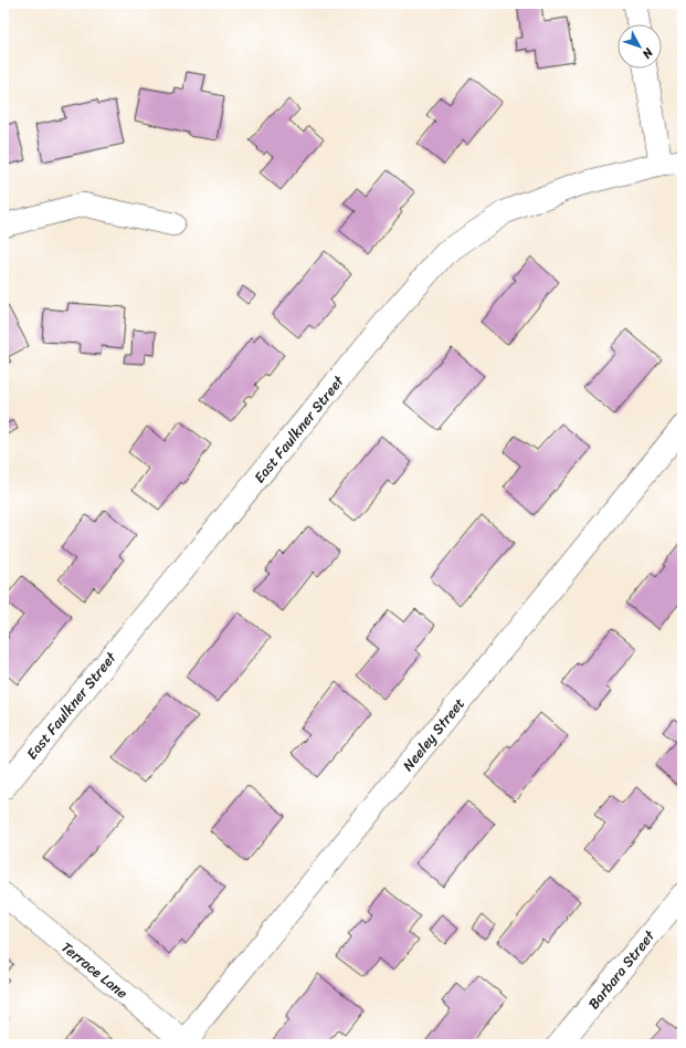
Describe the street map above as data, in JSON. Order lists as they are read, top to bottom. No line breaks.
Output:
{"streets":{"street":["East Faulkner Street","Neeley Street","Terrace Lane","Barbara Street"]},"crossings":[["Neeley Street","Terrace Lane"]],"north":"bottom right"}
